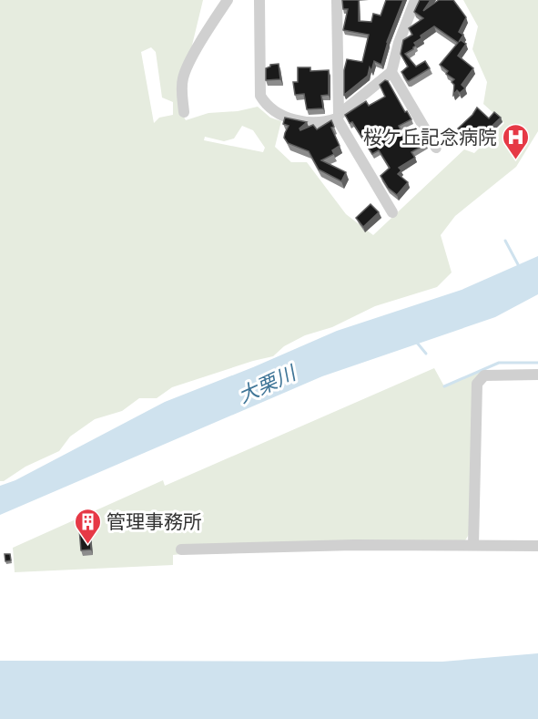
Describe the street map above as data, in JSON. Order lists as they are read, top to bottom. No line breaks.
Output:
{"water":["大栗川"],"places":{"hospital":["桜ケ丘記念病院"],"building":["管理事務所"]}}
